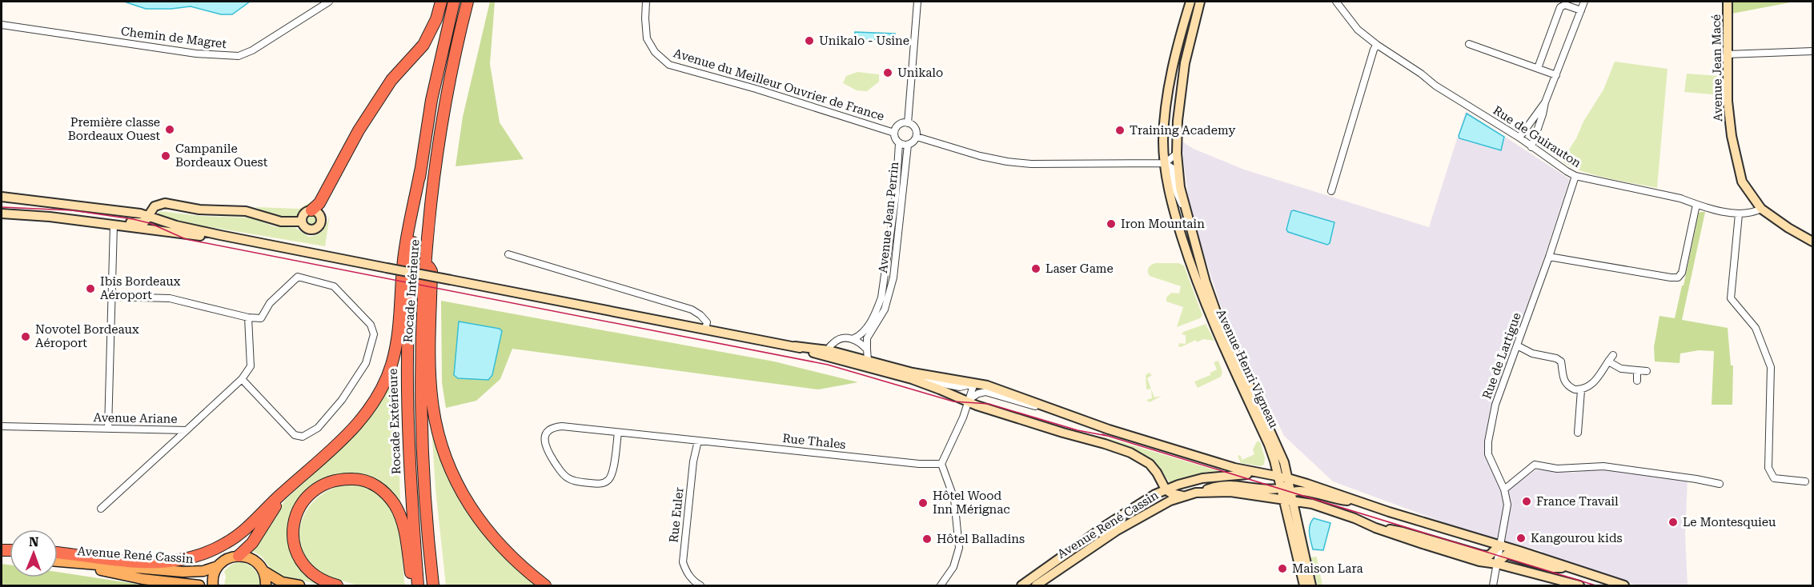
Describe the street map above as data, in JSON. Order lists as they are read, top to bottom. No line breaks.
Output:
{"streets":{"highway":["Rocade Intérieure","Rocade Extérieure"],"main road":["Avenue René Cassin"],"street":["Chemin de Magret","Avenue Jean Macé","Avenue du Meilleur Ouvrier de France","Rue de Guirauton","Avenue Jean Perrin","Rue de Lartigue","Avenue Henri Vigneau","Avenue Ariane","Rue Thales","Rue Euler"]},"crossings":[["Avenue Jean Macé","Rue de Guirauton"],["Avenue du Meilleur Ouvrier de France","Avenue Jean Perrin"],["Rue de Guirauton","Rue de Lartigue"],["Avenue Henri Vigneau","Avenue René Cassin"],["Rue Thales","Rue Euler"]],"places":["Unikalo - Usine","Unikalo","Première classe Bordeaux Ouest","Training Academy","Campanile Bordeaux Ouest","Iron Mountain","Laser Game","Ibis Bordeaux Aéroport","Novotel Bordeaux Aéroport","France Travail","Hôtel Wood Inn Mérignac","Le Montesquieu","Kangourou kids","Hôtel Balladins","Maison Lara"],"north":"top"}
